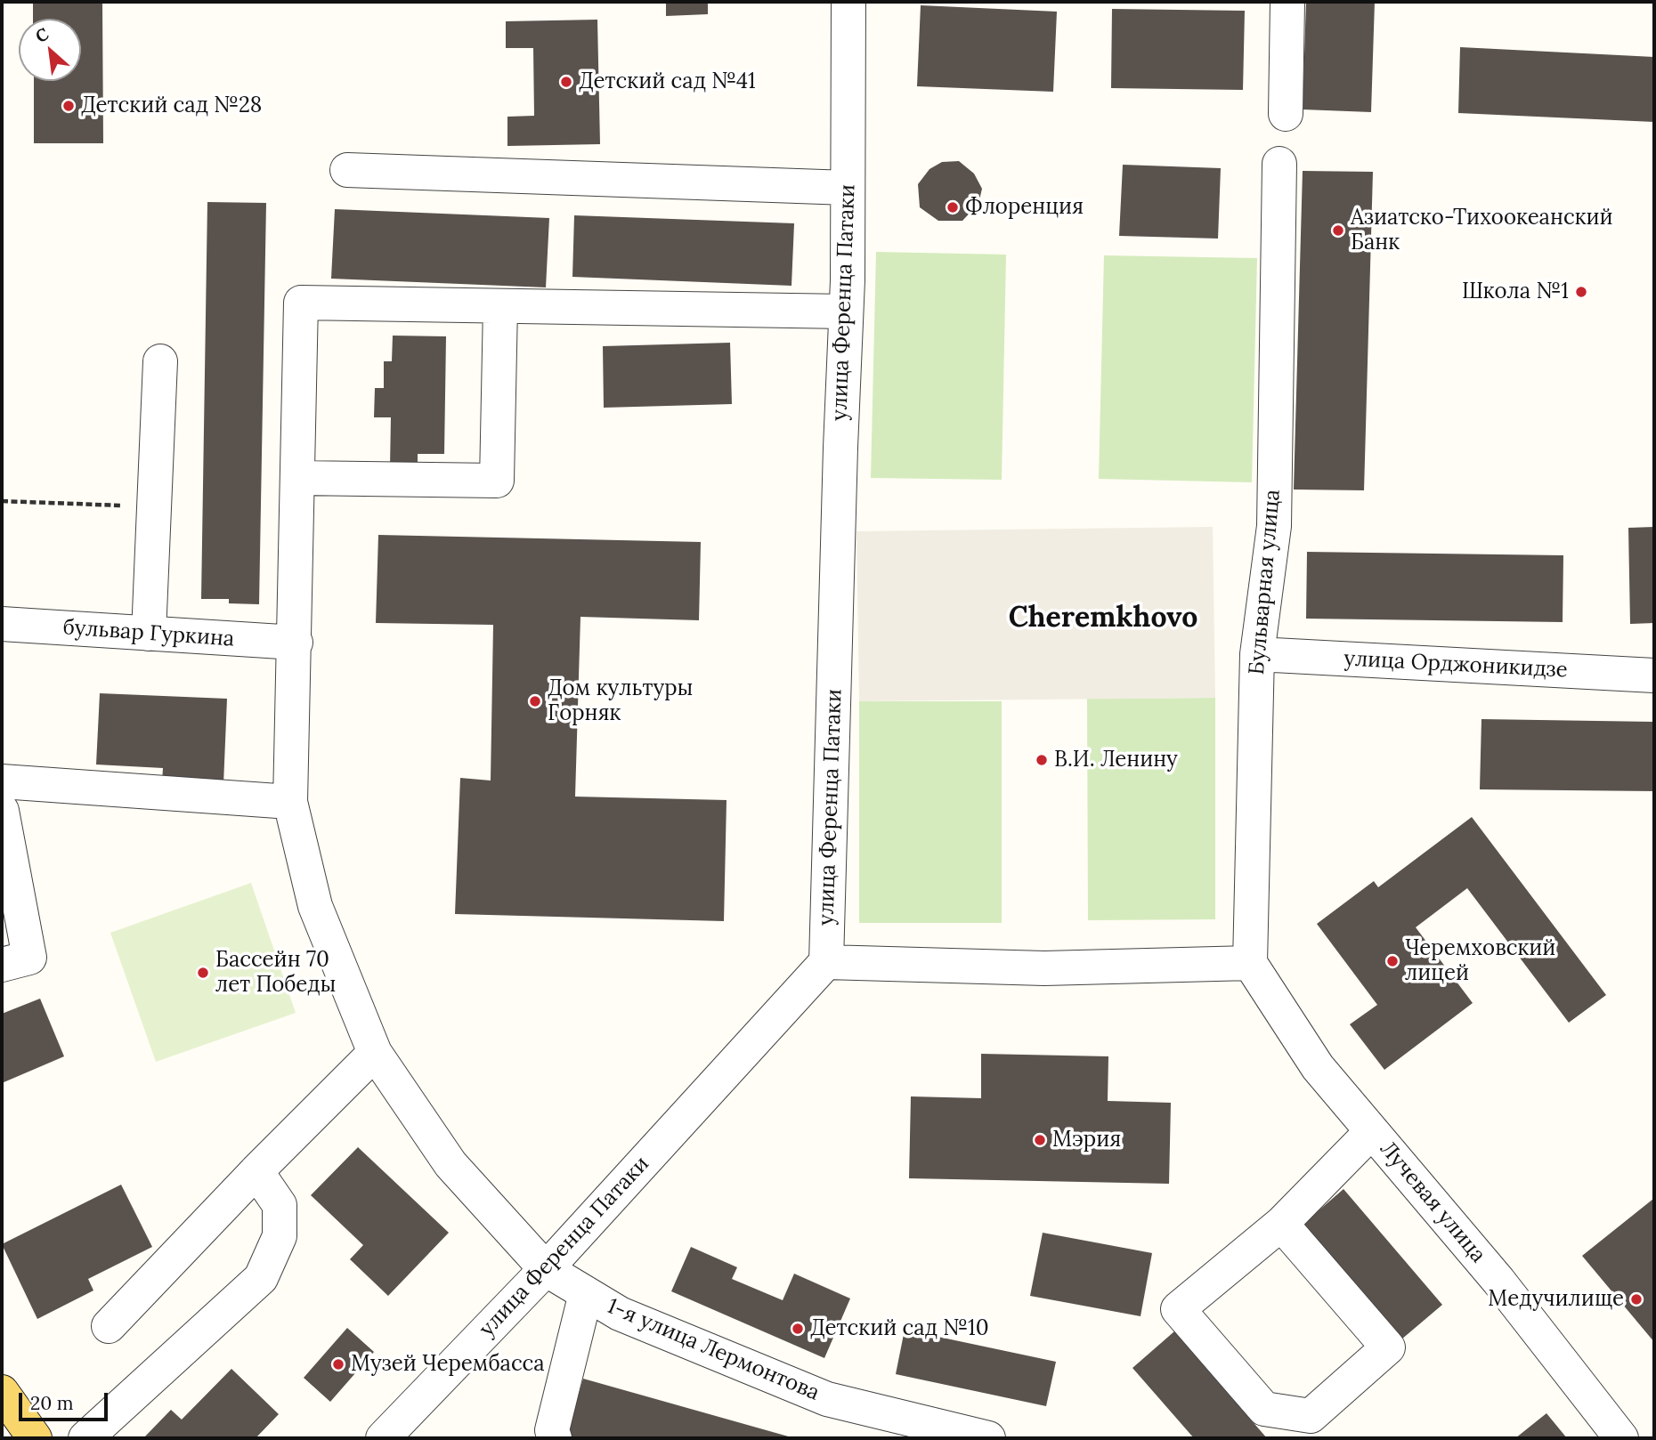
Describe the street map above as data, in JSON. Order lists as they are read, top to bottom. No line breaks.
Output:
{"streets":{"street":["улица Ференца Патаки","Бульварная улица","бульвар Гуркина","улица Орджоникидзе","Лучевая улица","1-я улица Лермонтова"]},"crossings":[["улица Ференца Патаки","1-я улица Лермонтова"],["Бульварная улица","улица Орджоникидзе"],["Бульварная улица","Лучевая улица"],["бульвар Гуркина","1-я улица Лермонтова"]],"districts":["Cheremkhovo"],"places":["Детский сад №41","Детский сад №28","Флоренция","Азиатско-Тихоокеанский Банк","Школа №1","Дом культуры Горняк","В.И. Ленину","Черемховский лицей","Бассейн 70 лет Победы","Мэрия","Медучилище","Детский сад №10","Музей Черембасса"],"scale_bar":"20 m","north":"top left"}
